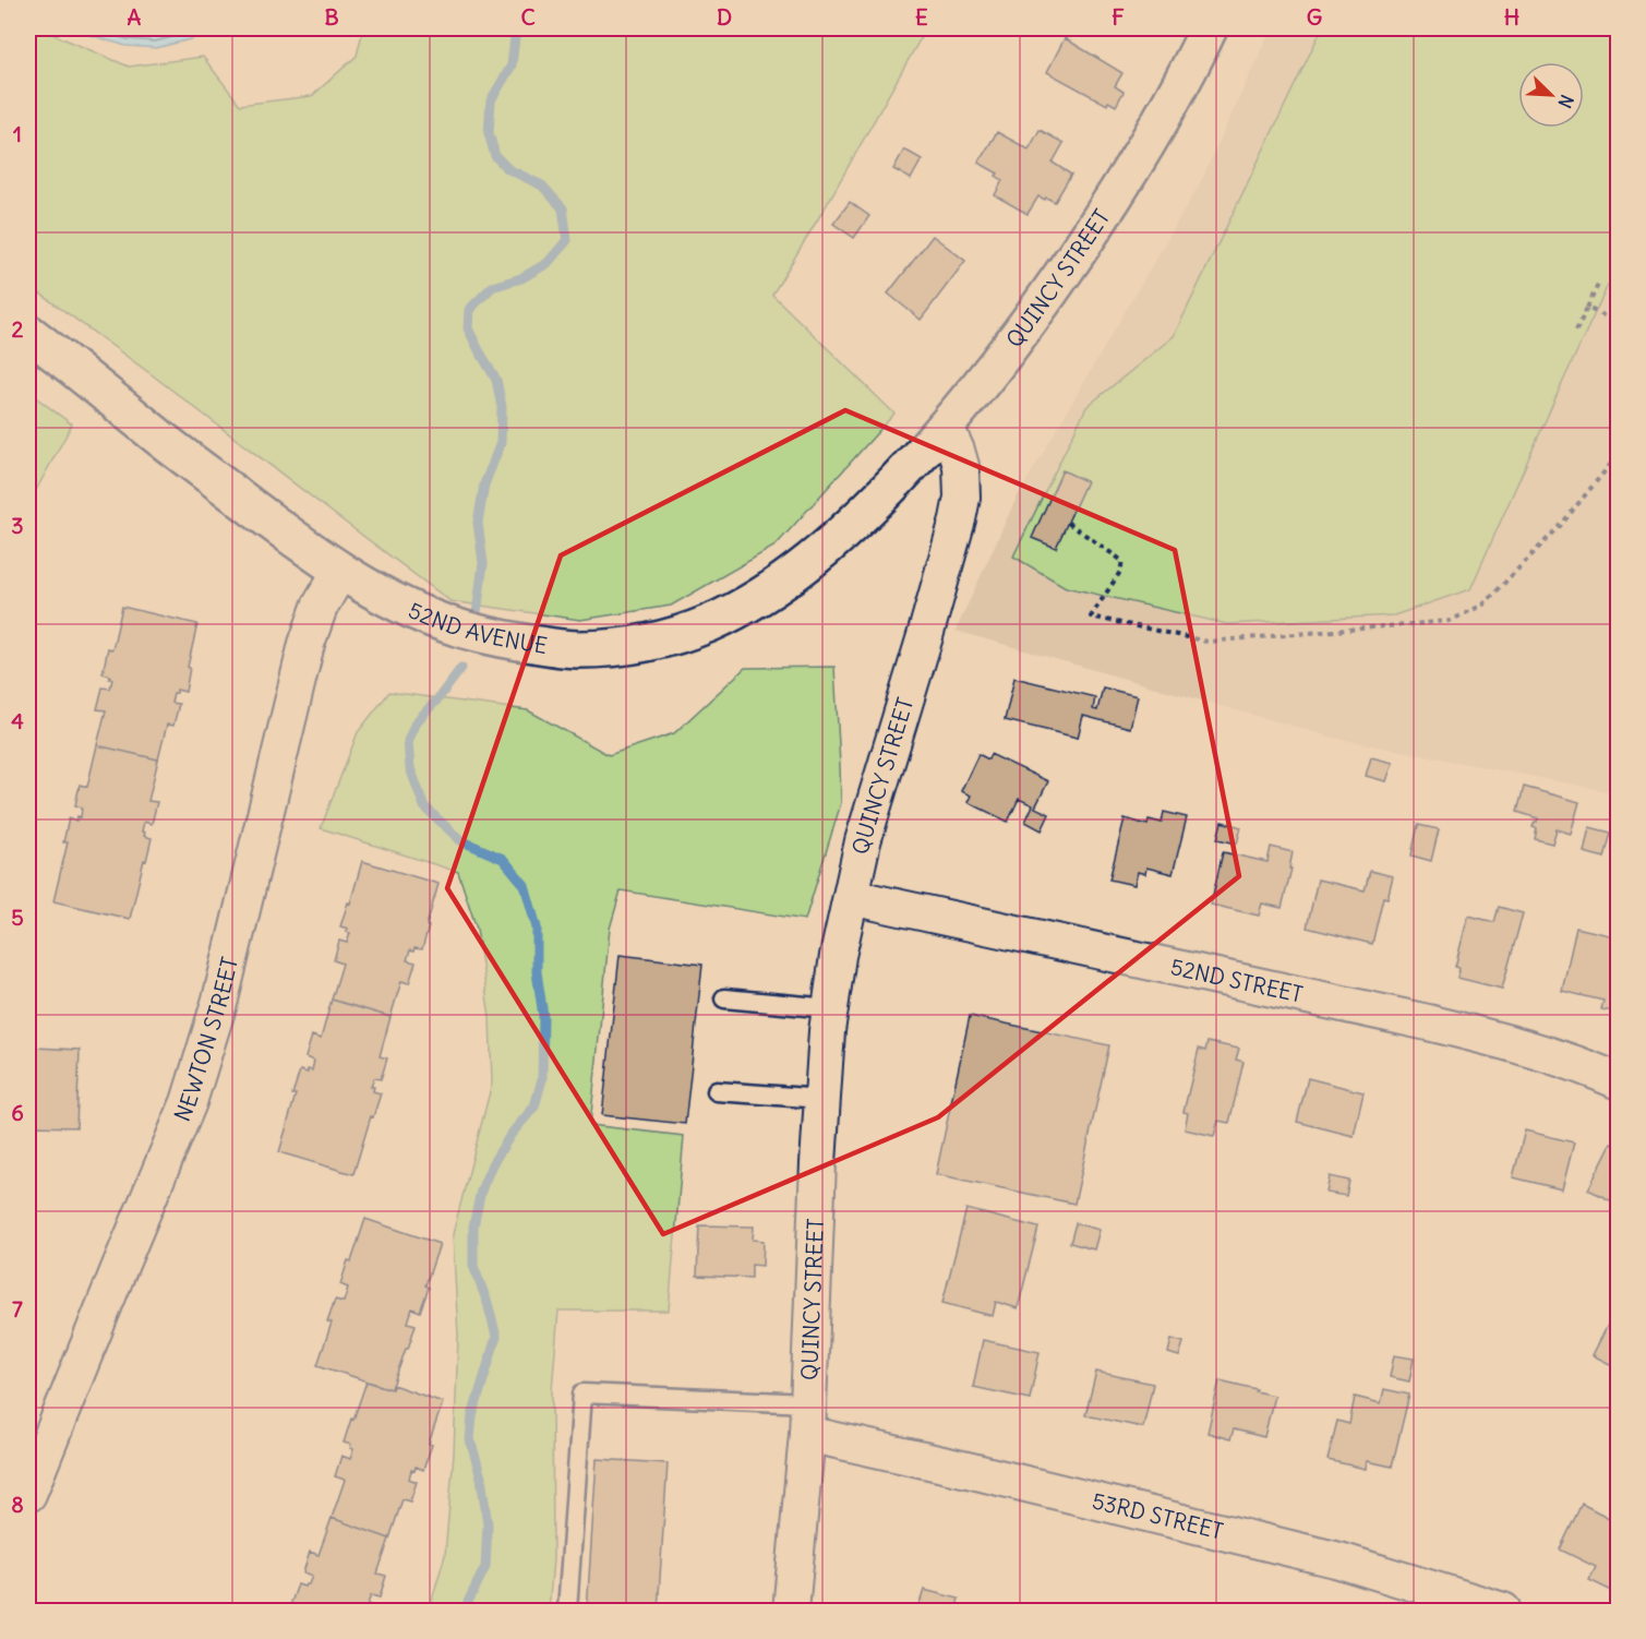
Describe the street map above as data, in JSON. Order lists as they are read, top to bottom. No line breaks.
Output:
{"streets":{"street":["QUINCY STREET","52ND AVENUE","52ND STREET","NEWTON STREET","53RD STREET"]},"crossings":[["QUINCY STREET","52ND AVENUE"],["QUINCY STREET","52ND STREET"],["QUINCY STREET","53RD STREET"],["52ND AVENUE","NEWTON STREET"]],"north":"bottom right","grid":{"columns":["A","B","C","D","E","F","G","H"],"rows":["1","2","3","4","5","6","7","8"]}}
